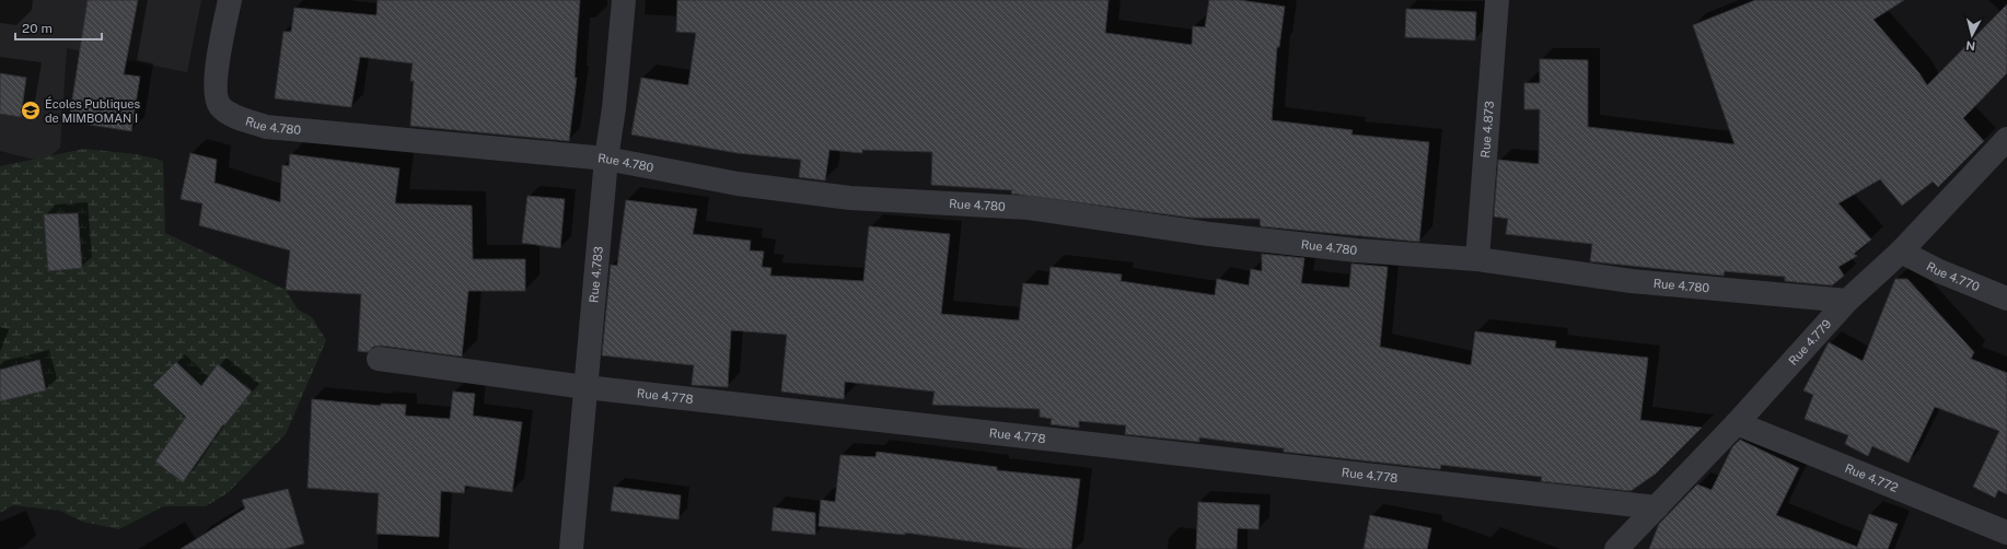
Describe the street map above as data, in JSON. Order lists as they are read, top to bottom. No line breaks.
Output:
{"streets":{"street":["Rue 4.780","Rue 4.873","Rue 4.783","Rue 4.770","Rue 4.779","Rue 4.778","Rue 4.772"]},"crossings":[["Rue 4.780","Rue 4.873"],["Rue 4.780","Rue 4.783"],["Rue 4.780","Rue 4.779"],["Rue 4.783","Rue 4.778"],["Rue 4.770","Rue 4.779"],["Rue 4.779","Rue 4.778"],["Rue 4.779","Rue 4.772"]],"places":{"school or university":["Écoles Publiques de MIMBOMAN I"]},"scale_bar":"20 m","north":"bottom"}
